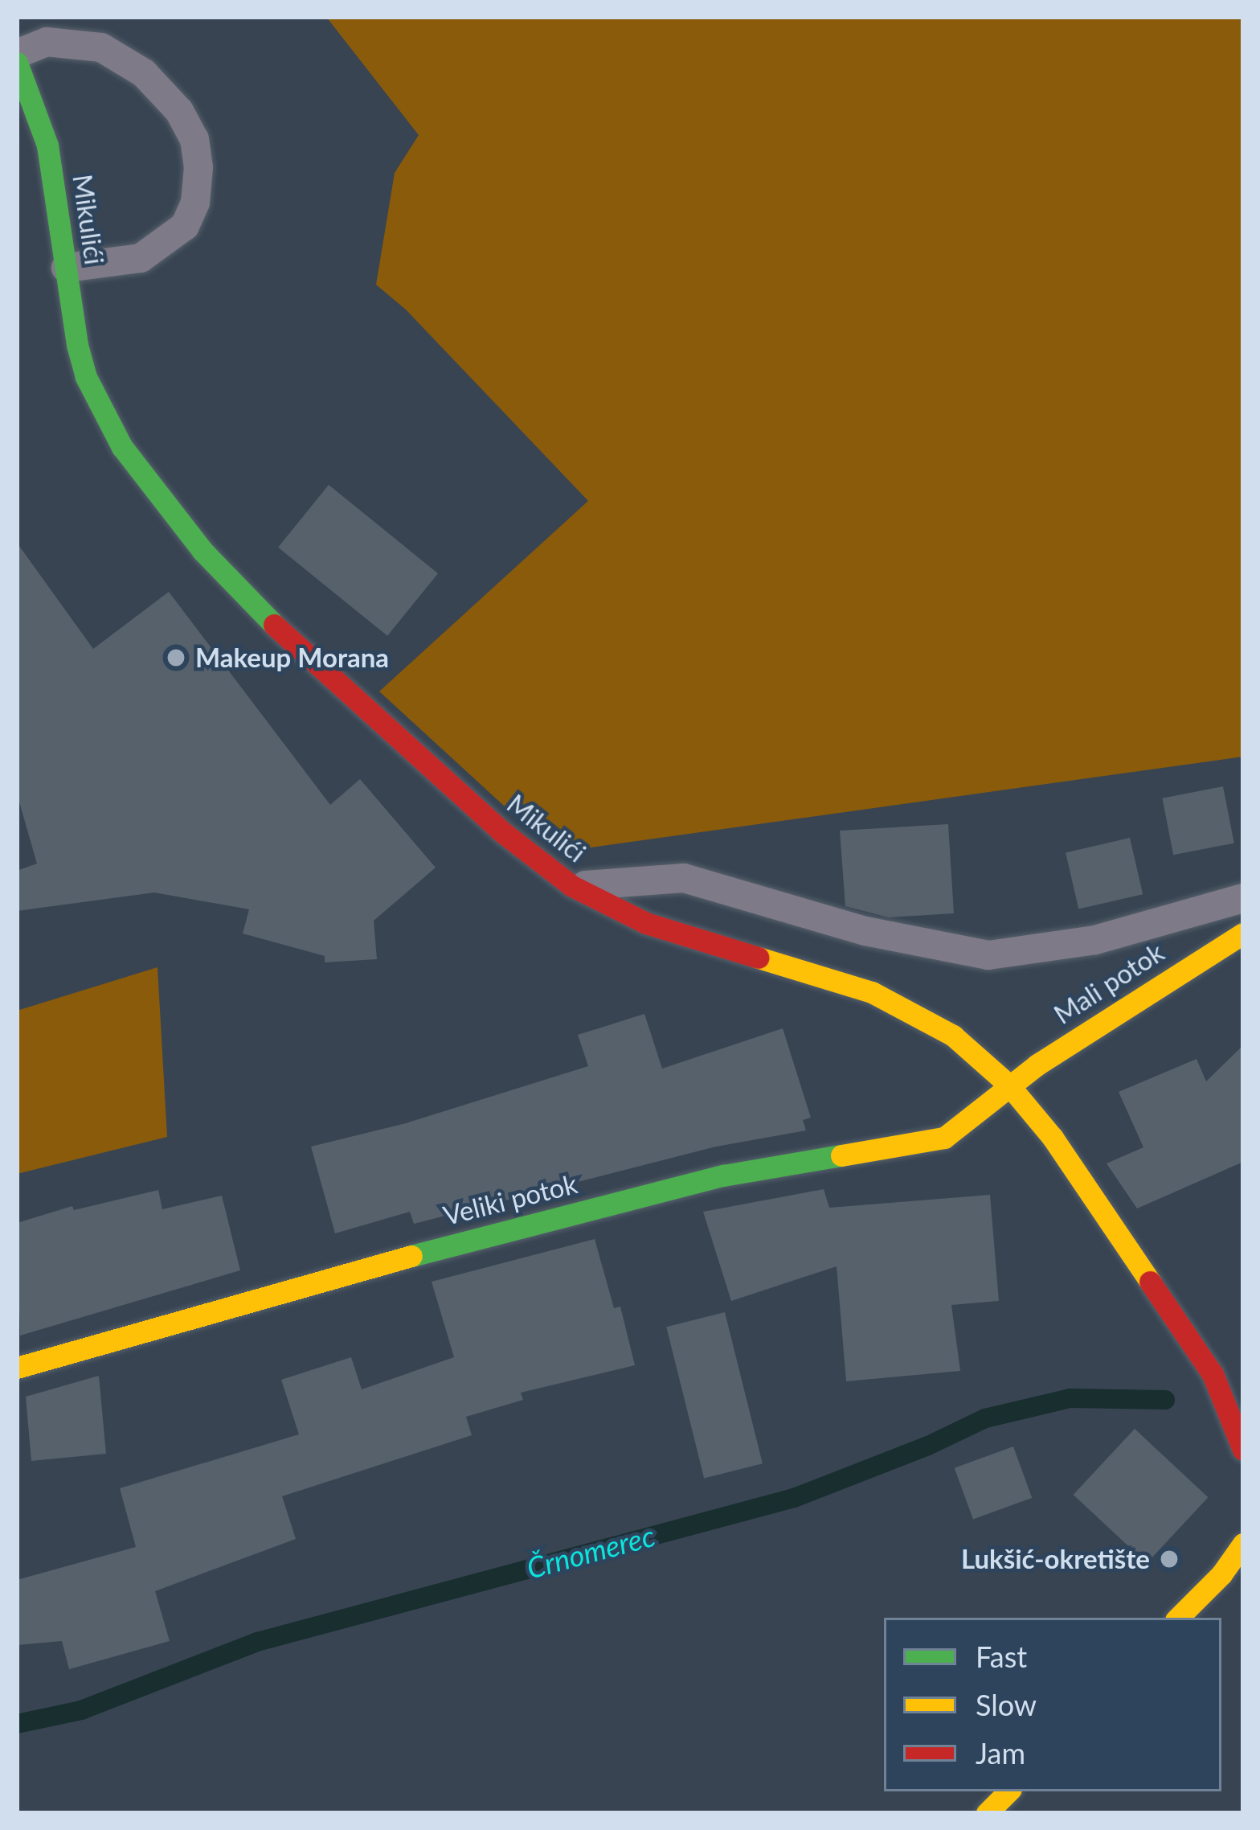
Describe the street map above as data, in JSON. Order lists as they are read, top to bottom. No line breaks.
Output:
{"streets":{"street":["Mikulići","Mali potok","Veliki potok"]},"crossings":[["Mikulići","Mali potok"],["Mikulići","Veliki potok"],["Mali potok","Veliki potok"]],"water":["Črnomerec"],"places":["Makeup Morana","Lukšić-okretište"],"legend":["Fast","Slow","Jam"]}
